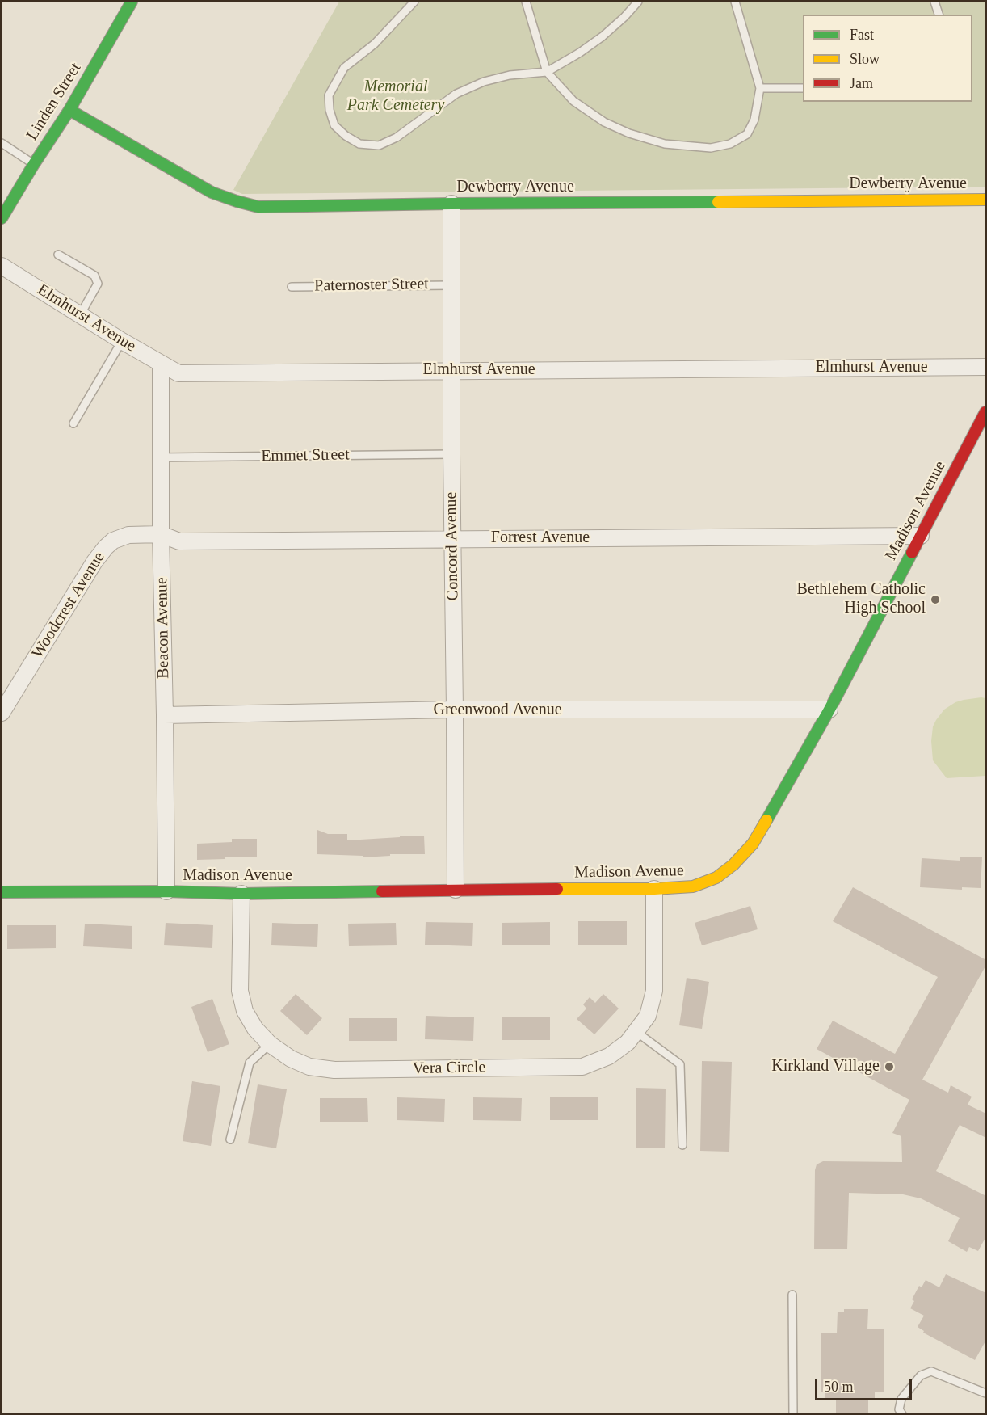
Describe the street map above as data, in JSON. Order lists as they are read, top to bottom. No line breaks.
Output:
{"streets":{"street":["Linden Street","Dewberry Avenue","Elmhurst Avenue","Madison Avenue","Forrest Avenue","Concord Avenue","Woodcrest Avenue","Beacon Avenue","Greenwood Avenue","Vera Circle"],"lane":["Paternoster Street","Emmet Street"]},"crossings":[["Linden Street","Dewberry Avenue"],["Dewberry Avenue","Concord Avenue"],["Paternoster Street","Concord Avenue"],["Elmhurst Avenue","Concord Avenue"],["Elmhurst Avenue","Beacon Avenue"],["Emmet Street","Concord Avenue"],["Emmet Street","Beacon Avenue"],["Madison Avenue","Forrest Avenue"],["Madison Avenue","Concord Avenue"],["Madison Avenue","Beacon Avenue"],["Madison Avenue","Greenwood Avenue"],["Madison Avenue","Vera Circle"],["Forrest Avenue","Concord Avenue"],["Forrest Avenue","Woodcrest Avenue"],["Forrest Avenue","Beacon Avenue"],["Concord Avenue","Greenwood Avenue"],["Woodcrest Avenue","Beacon Avenue"],["Beacon Avenue","Greenwood Avenue"]],"parks":["Memorial Park Cemetery"],"places":["Bethlehem Catholic High School","Kirkland Village"],"legend":["Fast","Slow","Jam"],"scale_bar":"50 m"}
